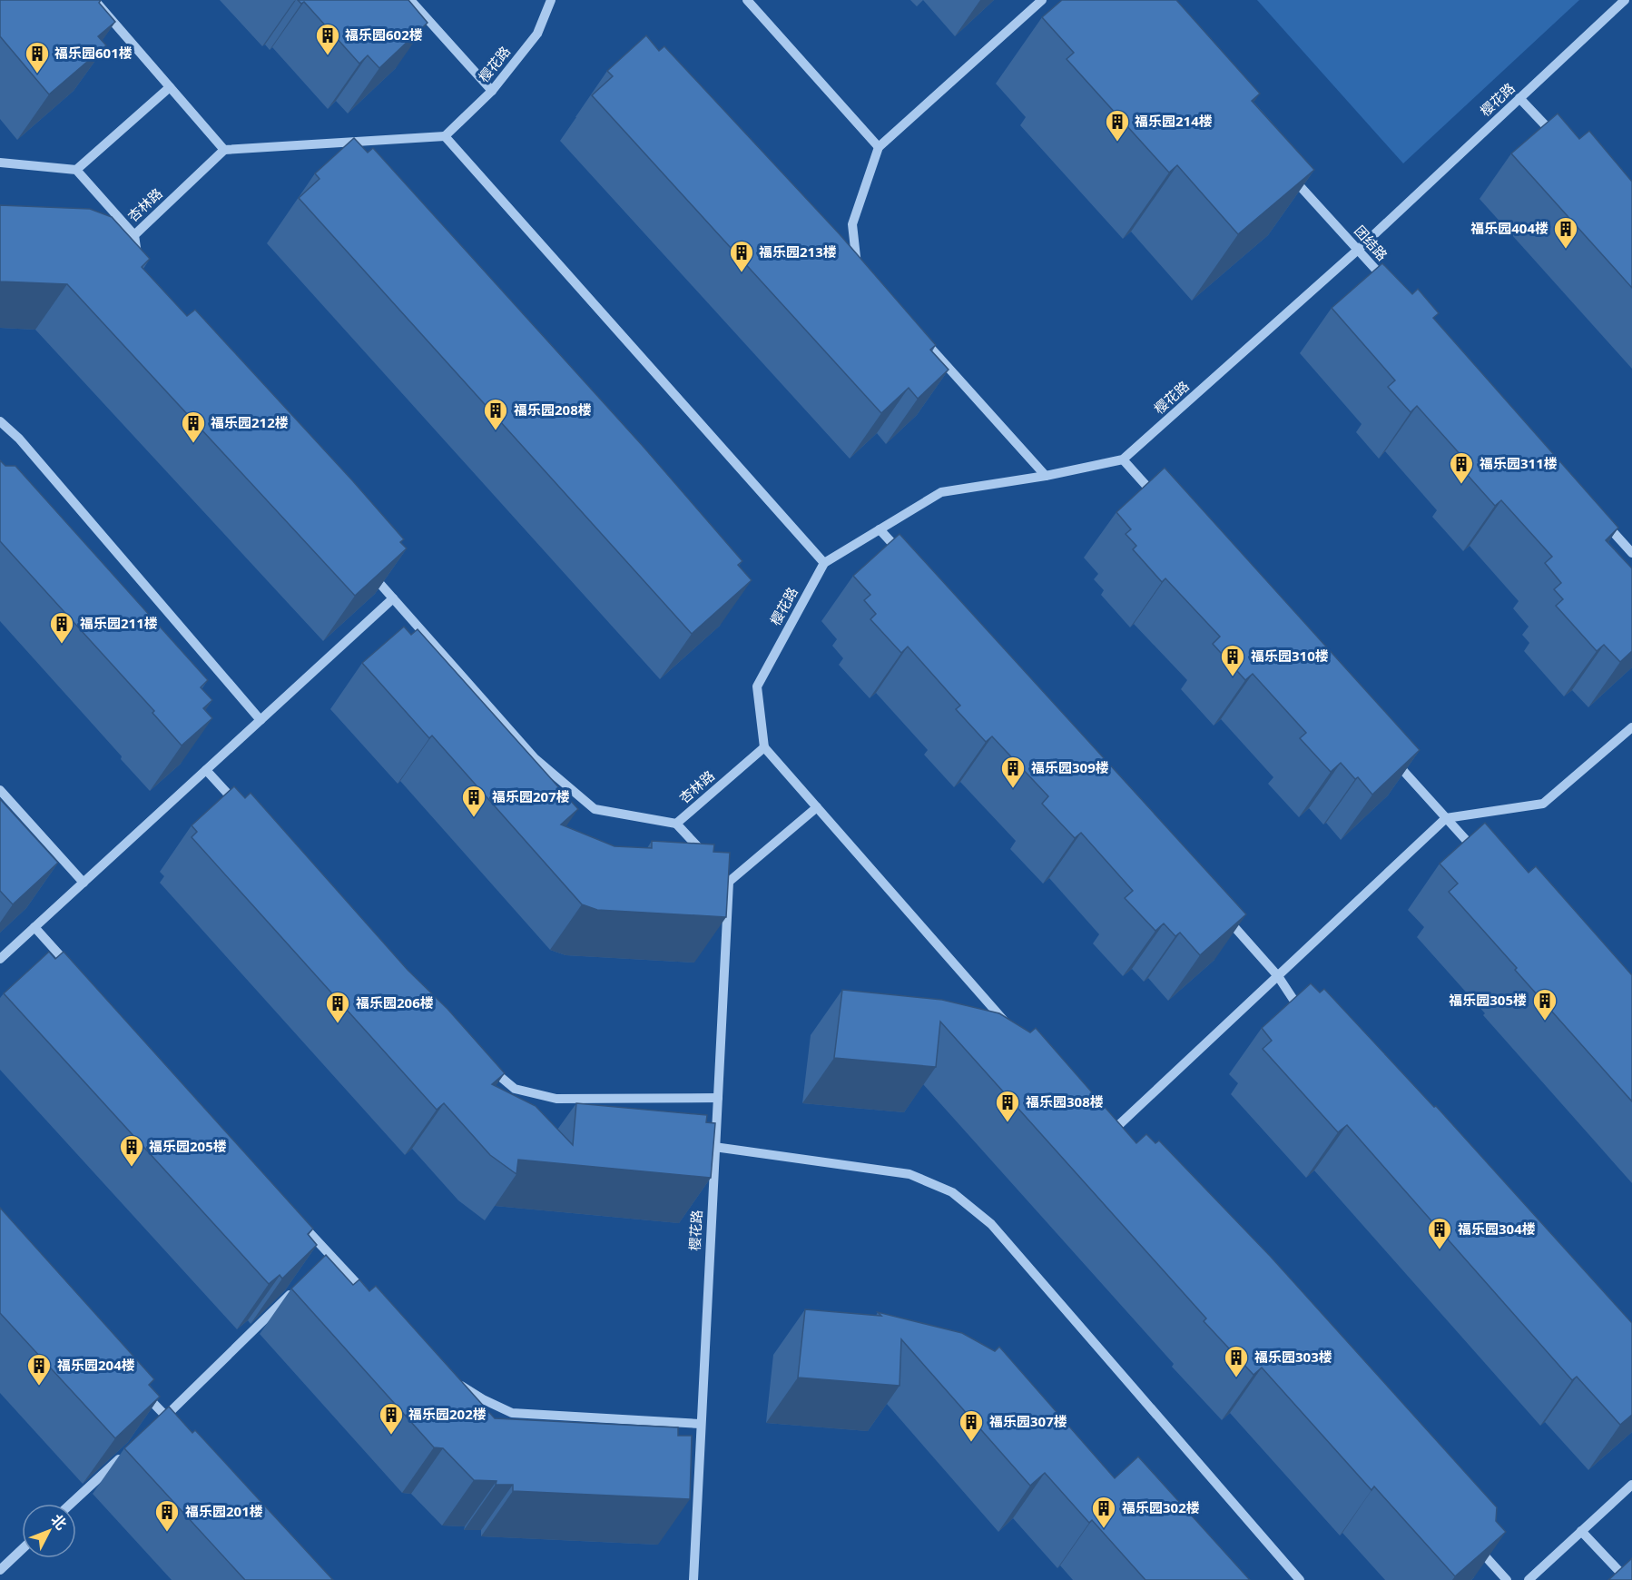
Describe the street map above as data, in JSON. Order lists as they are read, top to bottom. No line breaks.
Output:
{"streets":{"street":["樱花路","杏林路","团结路"]},"crossings":[["樱花路","杏林路"],["樱花路","团结路"]],"places":{"building":["福乐园602楼","福乐园601楼","福乐园214楼","福乐园404楼","福乐园213楼","福乐园208楼","福乐园212楼","福乐园311楼","福乐园211楼","福乐园310楼","福乐园309楼","福乐园207楼","福乐园305楼","福乐园206楼","福乐园308楼","福乐园205楼","福乐园304楼","福乐园303楼","福乐园204楼","福乐园202楼","福乐园307楼","福乐园302楼","福乐园201楼"]},"north":"top right"}
